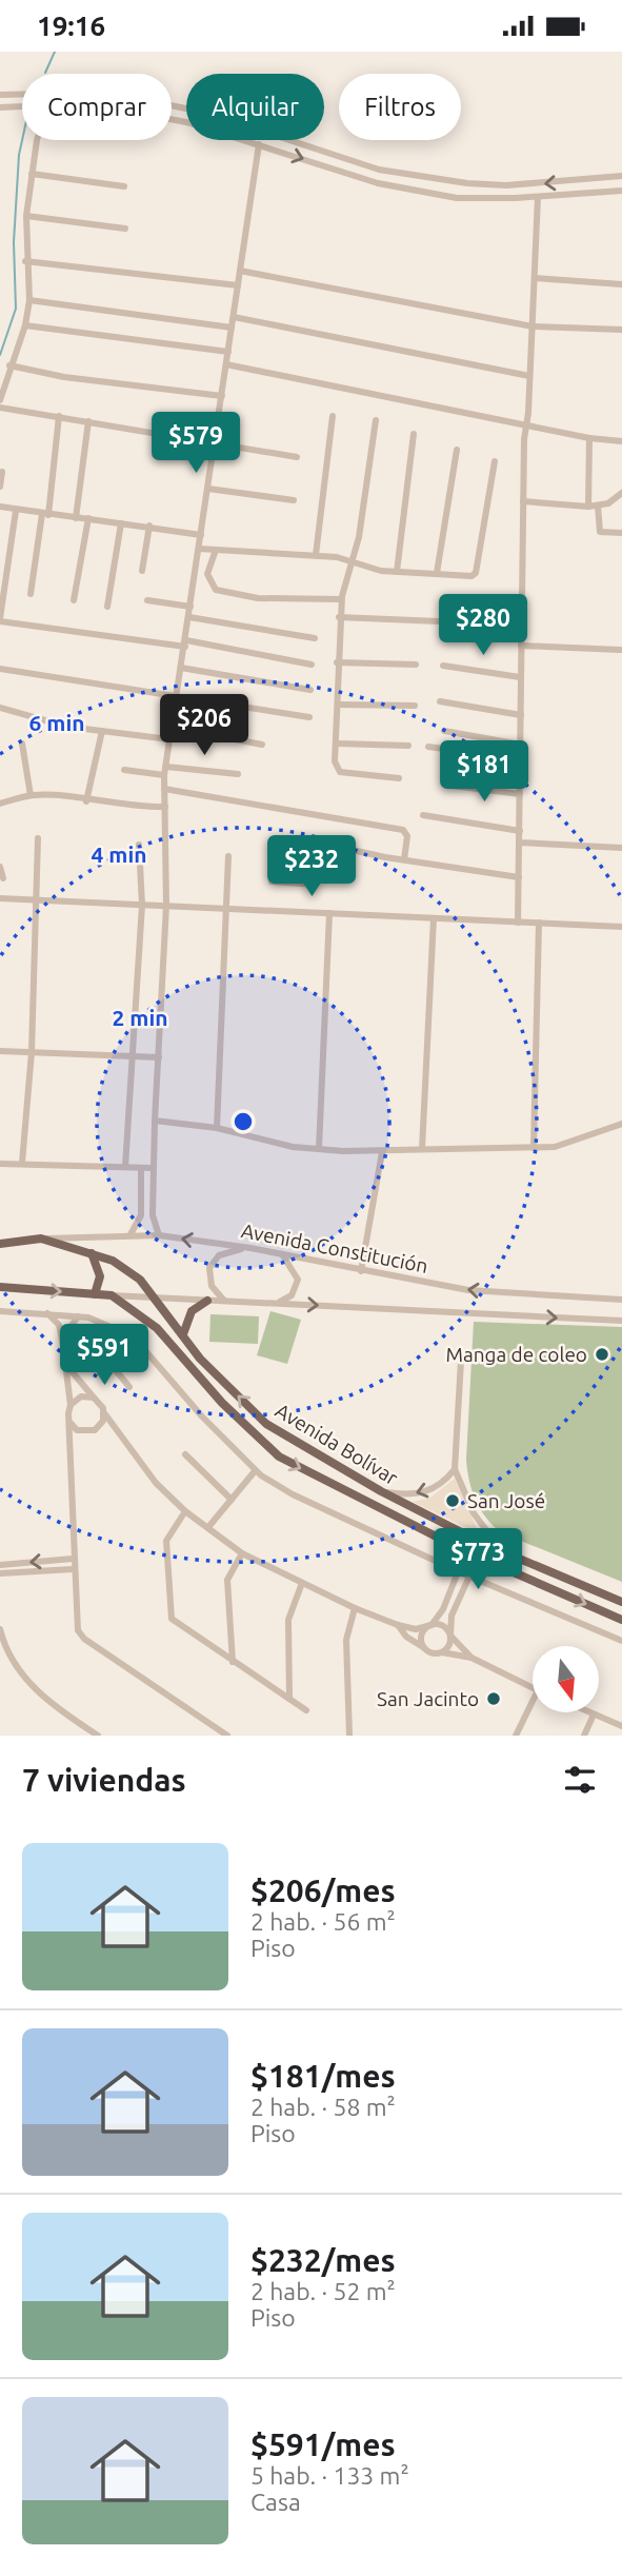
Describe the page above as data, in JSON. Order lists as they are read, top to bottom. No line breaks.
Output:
{"streets":{"main road":["Avenida Bolívar"],"street":["Avenida Constitución"]},"crossings":[["Avenida Constitución","Avenida Bolívar"]],"places":["Manga de coleo","San José","San Jacinto"],"north":"bottom","page":{"status":"19:16","chip":["Comprar","Alquilar","Filtros"],"price":["$579","$280","$206","$181","$232","$591","$773"],"heading":"7 viviendas","list":[{"name":"$206/mes","note":"2 hab. · 56 m² · Piso"},{"name":"$181/mes","note":"2 hab. · 58 m² · Piso"},{"name":"$232/mes","note":"2 hab. · 52 m² · Piso"},{"name":"$591/mes","note":"5 hab. · 133 m² · Casa"}]},"rings":["6 min","4 min","2 min"]}
